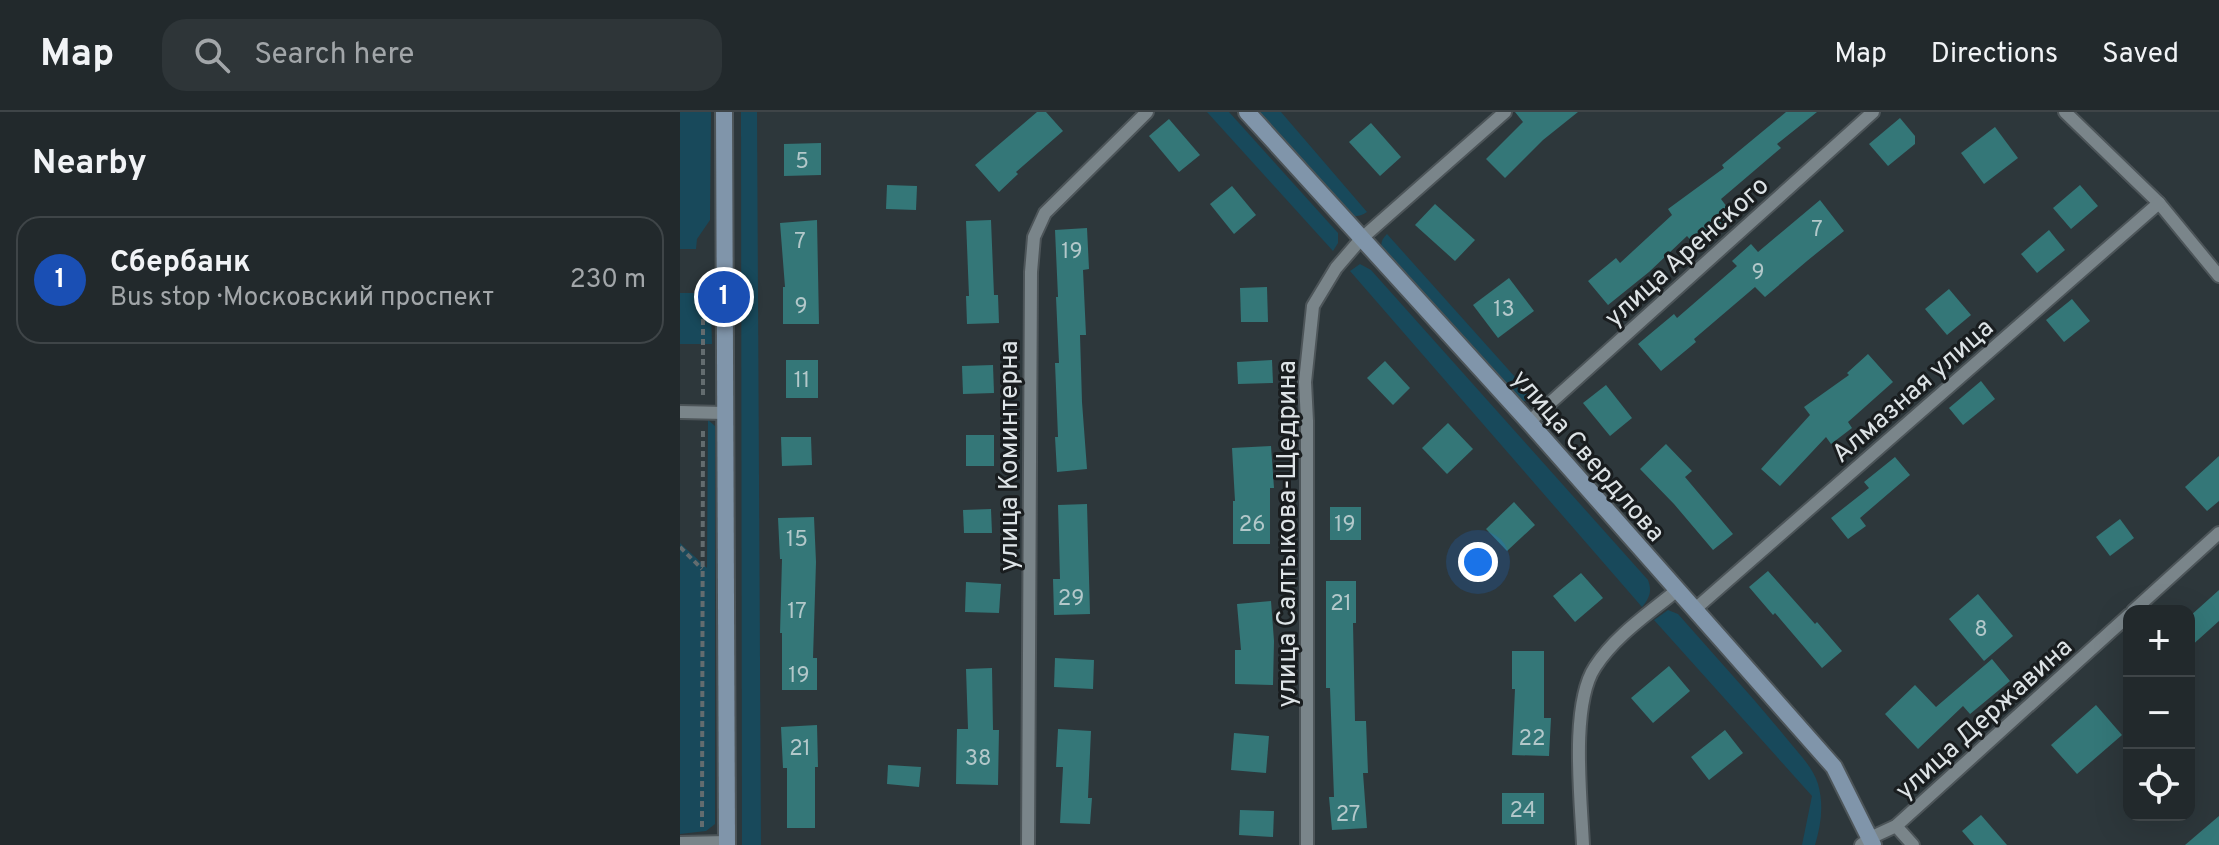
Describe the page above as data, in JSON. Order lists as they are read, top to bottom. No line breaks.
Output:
{"streets":{"street":["улица Свердлова"],"lane":["улица Аренского","Алмазная улица","улица Коминтерна","улица Салтыкова-Щедрина","улица Державина"]},"crossings":[["улица Аренского","улица Свердлова"],["Алмазная улица","улица Свердлова"],["улица Свердлова","улица Салтыкова-Щедрина"],["улица Свердлова","улица Державина"]],"house_numbers":["5","7","7","19","9","9","13","11","26","19","15","29","21","17","8","19","22","21","38","24","27"],"page":{"header":"Map","search":"Search here","nav":["Map","Directions","Saved"],"heading":"Nearby","list":[{"mark":"1","name":"Сбербанк","note":"Bus stop · Московский проспект","value":"230 m"}],"pins":"1","map_buttons":["+","−"]}}
